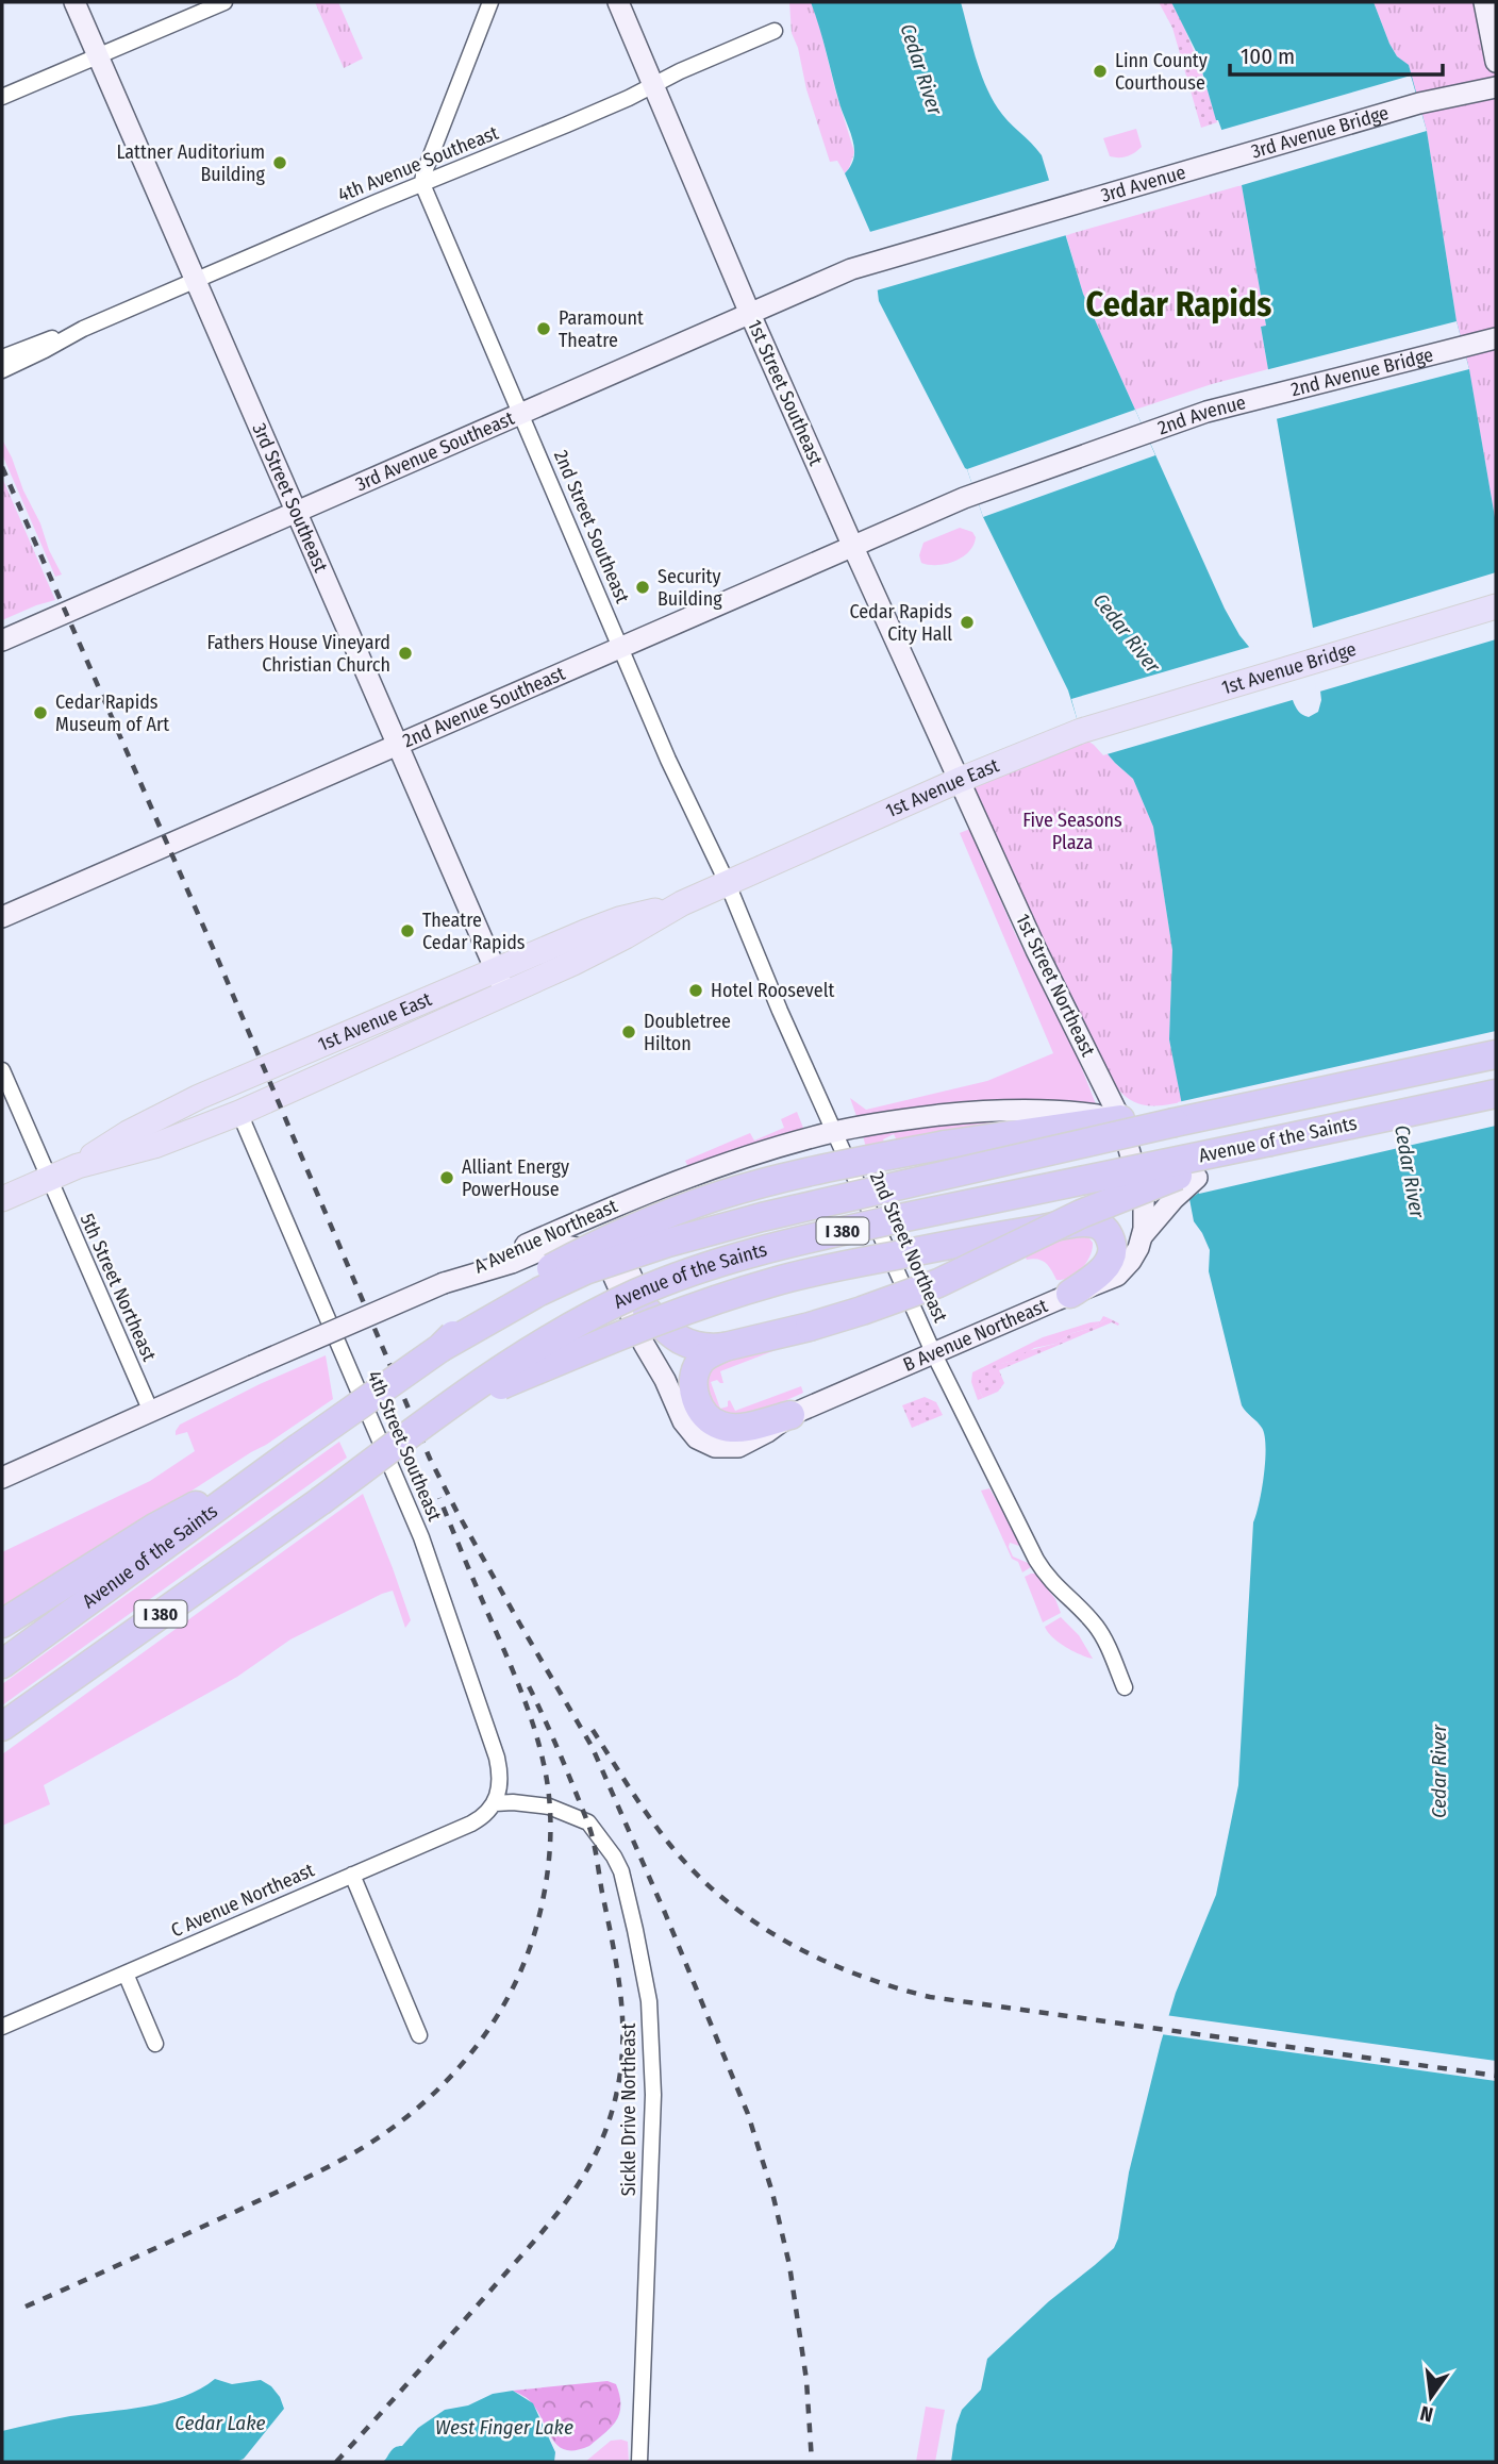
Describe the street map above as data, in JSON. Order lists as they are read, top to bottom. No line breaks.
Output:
{"streets":{"highway":["Avenue of the Saints","I 380"],"main road":["1st Avenue Bridge","1st Avenue East"],"street":["3rd Avenue Bridge","4th Avenue Southeast","3rd Avenue","2nd Avenue Bridge","1st Street Southeast","2nd Avenue","3rd Avenue Southeast","3rd Street Southeast","2nd Street Southeast","2nd Avenue Southeast","1st Street Northeast","A Avenue Northeast","2nd Street Northeast","5th Street Northeast","B Avenue Northeast","4th Street Southeast","C Avenue Northeast","Sickle Drive Northeast"]},"crossings":[["3rd Avenue Bridge","3rd Avenue"],["4th Avenue Southeast","1st Street Southeast"],["4th Avenue Southeast","3rd Street Southeast"],["4th Avenue Southeast","2nd Street Southeast"],["3rd Avenue","3rd Avenue Southeast"],["2nd Avenue Bridge","2nd Avenue"],["1st Street Southeast","3rd Avenue Southeast"],["1st Street Southeast","2nd Avenue Southeast"],["1st Street Southeast","1st Avenue East"],["1st Street Southeast","1st Street Northeast"],["2nd Avenue","2nd Avenue Southeast"],["3rd Avenue Southeast","3rd Street Southeast"],["3rd Avenue Southeast","2nd Street Southeast"],["3rd Street Southeast","2nd Avenue Southeast"],["3rd Street Southeast","1st Avenue East"],["2nd Street Southeast","2nd Avenue Southeast"],["2nd Street Southeast","1st Avenue East"],["2nd Street Southeast","2nd Street Northeast"],["1st Avenue Bridge","1st Avenue East"],["1st Avenue East","1st Street Northeast"],["1st Avenue East","2nd Street Northeast"],["1st Avenue East","5th Street Northeast"],["1st Avenue East","4th Street Southeast"],["1st Street Northeast","A Avenue Northeast"],["1st Street Northeast","B Avenue Northeast"],["Avenue of the Saints","I 380"],["A Avenue Northeast","2nd Street Northeast"],["A Avenue Northeast","5th Street Northeast"],["2nd Street Northeast","B Avenue Northeast"],["4th Street Southeast","C Avenue Northeast"],["4th Street Southeast","Sickle Drive Northeast"],["C Avenue Northeast","Sickle Drive Northeast"]],"districts":["Cedar Rapids"],"water":["Cedar River","Cedar Lake","West Finger Lake"],"parks":["Five Seasons Plaza"],"places":["Linn County Courthouse","Lattner Auditorium Building","Paramount Theatre","Security Building","Cedar Rapids City Hall","Fathers House Vineyard Christian Church","Cedar Rapids Museum of Art","Theatre Cedar Rapids","Hotel Roosevelt","Doubletree Hilton","Alliant Energy PowerHouse"],"scale_bar":"100 m","north":"bottom"}
